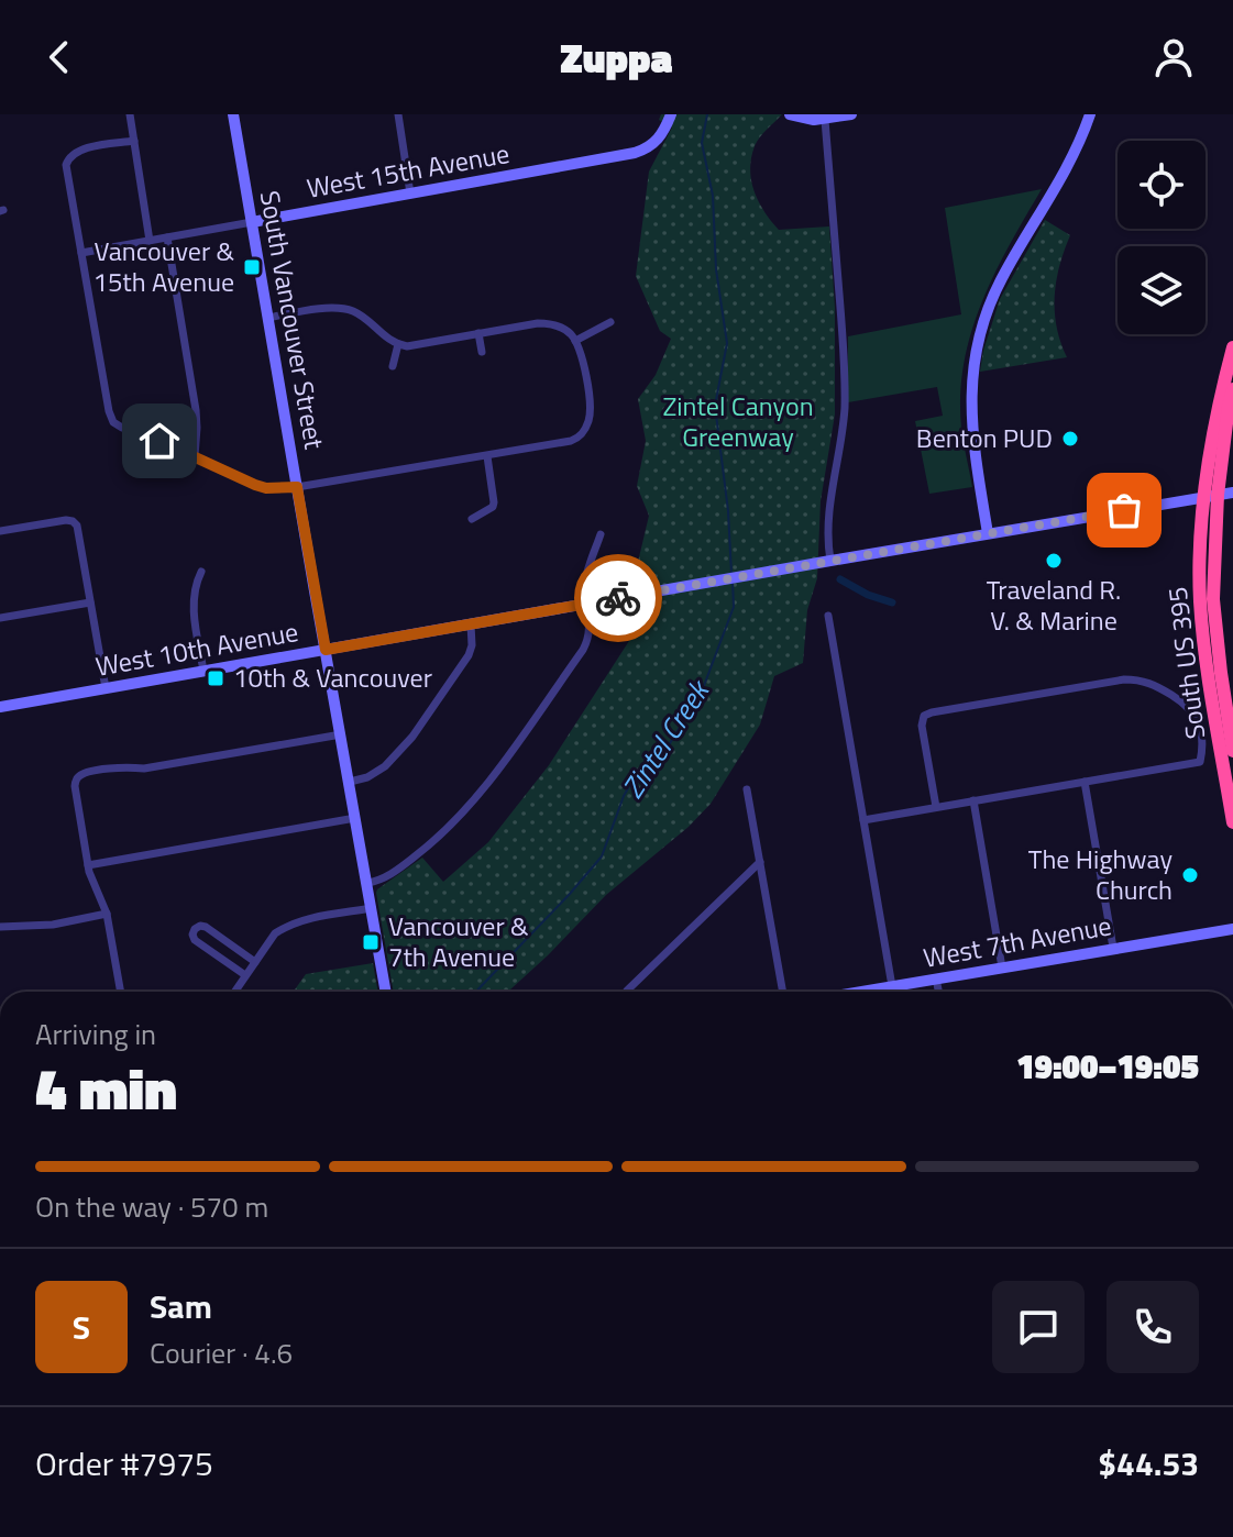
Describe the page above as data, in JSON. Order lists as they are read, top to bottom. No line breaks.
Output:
{"streets":{"highway":["South US 395"],"street":["West 15th Avenue","South Vancouver Street","West 10th Avenue","West 7th Avenue"]},"crossings":[["West 15th Avenue","South Vancouver Street"],["South Vancouver Street","West 10th Avenue"],["West 10th Avenue","South US 395"]],"water":["Zintel Creek"],"parks":["Zintel Canyon Greenway"],"places":{"transit":["Vancouver & 15th Avenue","10th & Vancouver","Vancouver & 7th Avenue"],"other":["Benton PUD","Traveland R. V. & Marine","The Highway Church"]},"page":{"header":"Zuppa","heading":["4 min","Arriving in","19:00–19:05"],"panel":["Sam","Courier · 4.6","Order #7975","$44.53"],"bar":"On the way · 570 m","round":"S"}}
